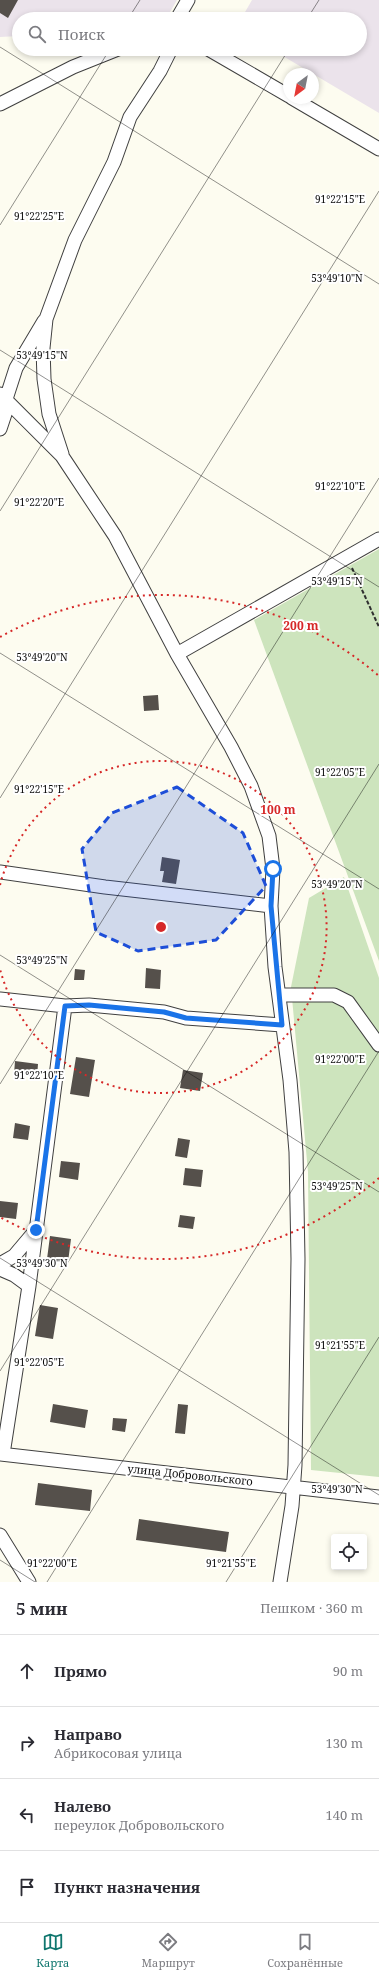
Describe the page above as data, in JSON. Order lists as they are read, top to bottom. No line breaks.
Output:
{"streets":{"street":["улица Добровольского"]},"north":"bottom left","page":{"search":"Поиск","heading":["5 мин","Пешком · 360 m"],"list":[["Прямо","90 m"],["Направо","Абрикосовая улица","130 m"],["Налево","переулок Добровольского","140 m"],"Пункт назначения"],"nav":["Карта","Маршрут","Сохранённые"]},"coordinates":["91°22'15\"E","91°22'25\"E","53°49'10\"N","53°49'15\"N","91°22'10\"E","91°22'20\"E","53°49'20\"N","91°22'05\"E","53°49'25\"N","91°22'00\"E","53°49'30\"N","91°21'55\"E"],"rings":["200 m","100 m"]}
